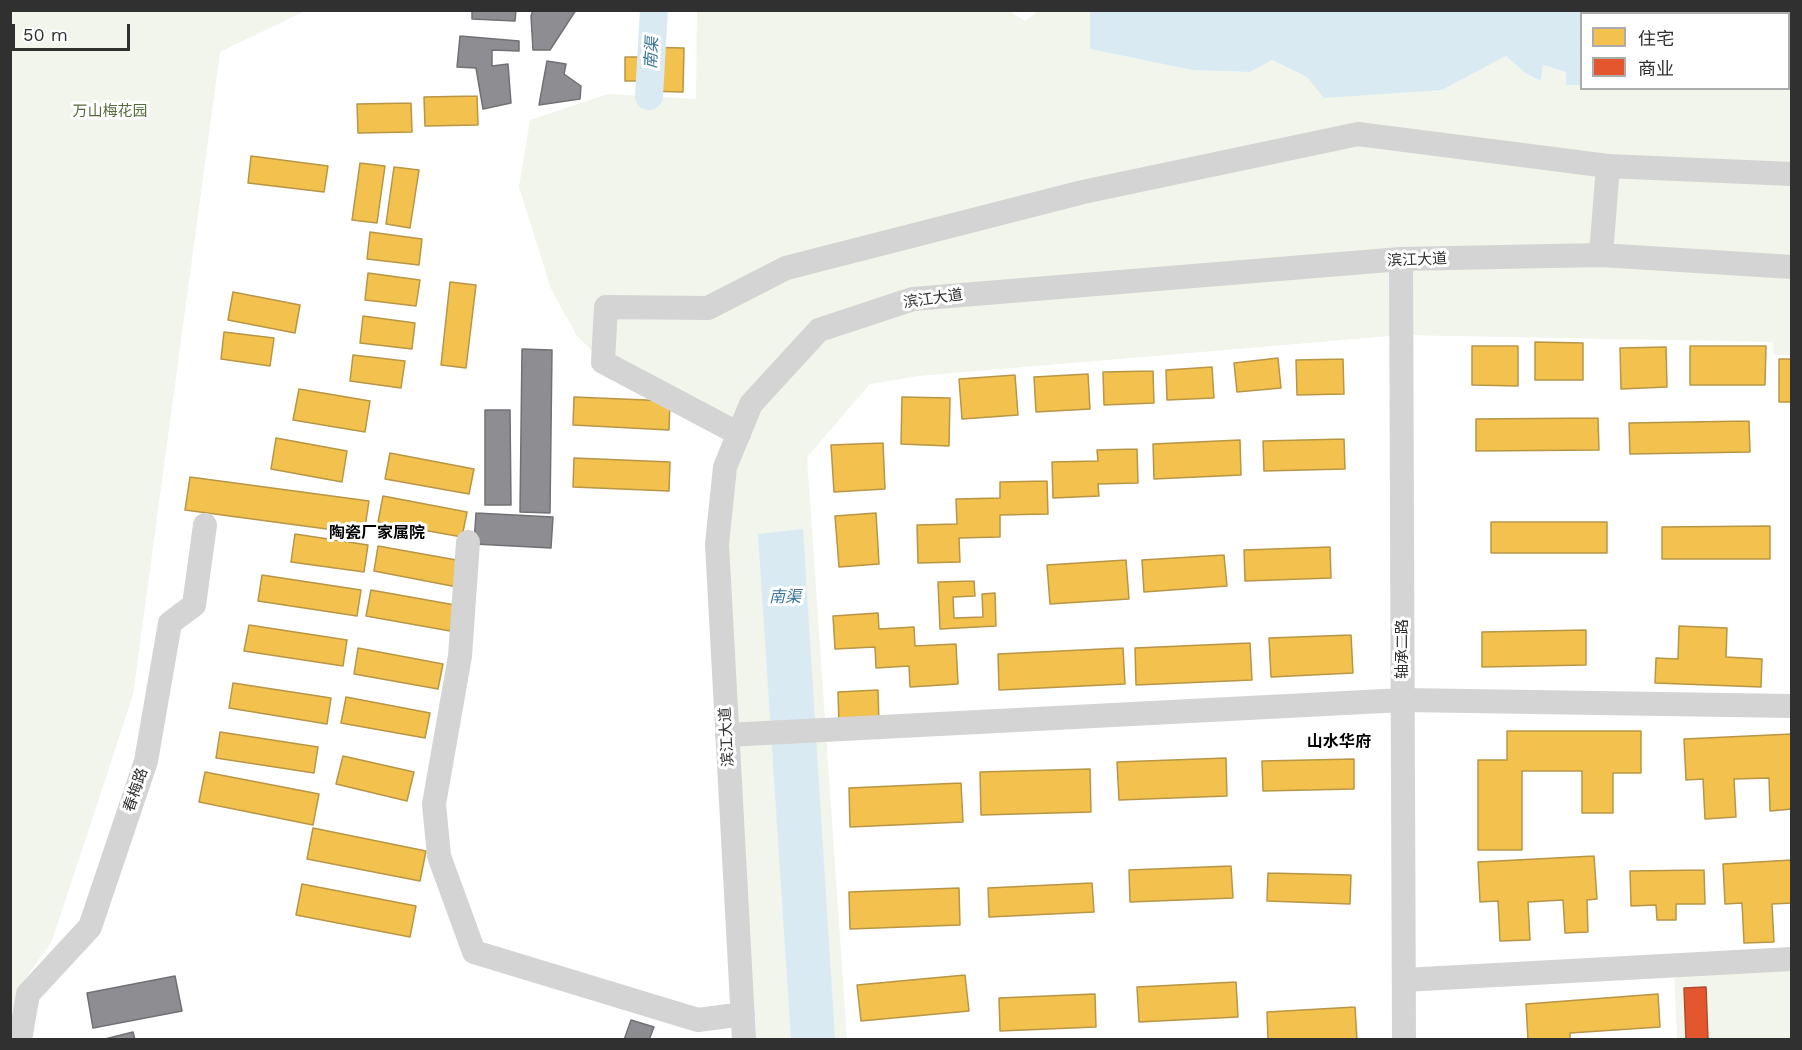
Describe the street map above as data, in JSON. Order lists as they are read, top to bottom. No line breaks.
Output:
{"streets":{"street":["滨江大道","轴承二路","春梅路"]},"crossings":[["滨江大道","轴承二路"]],"districts":["陶瓷厂家属院","山水华府"],"water":["南渠"],"parks":["万山梅花园"],"legend":["住宅","商业"],"scale_bar":"50 m"}
